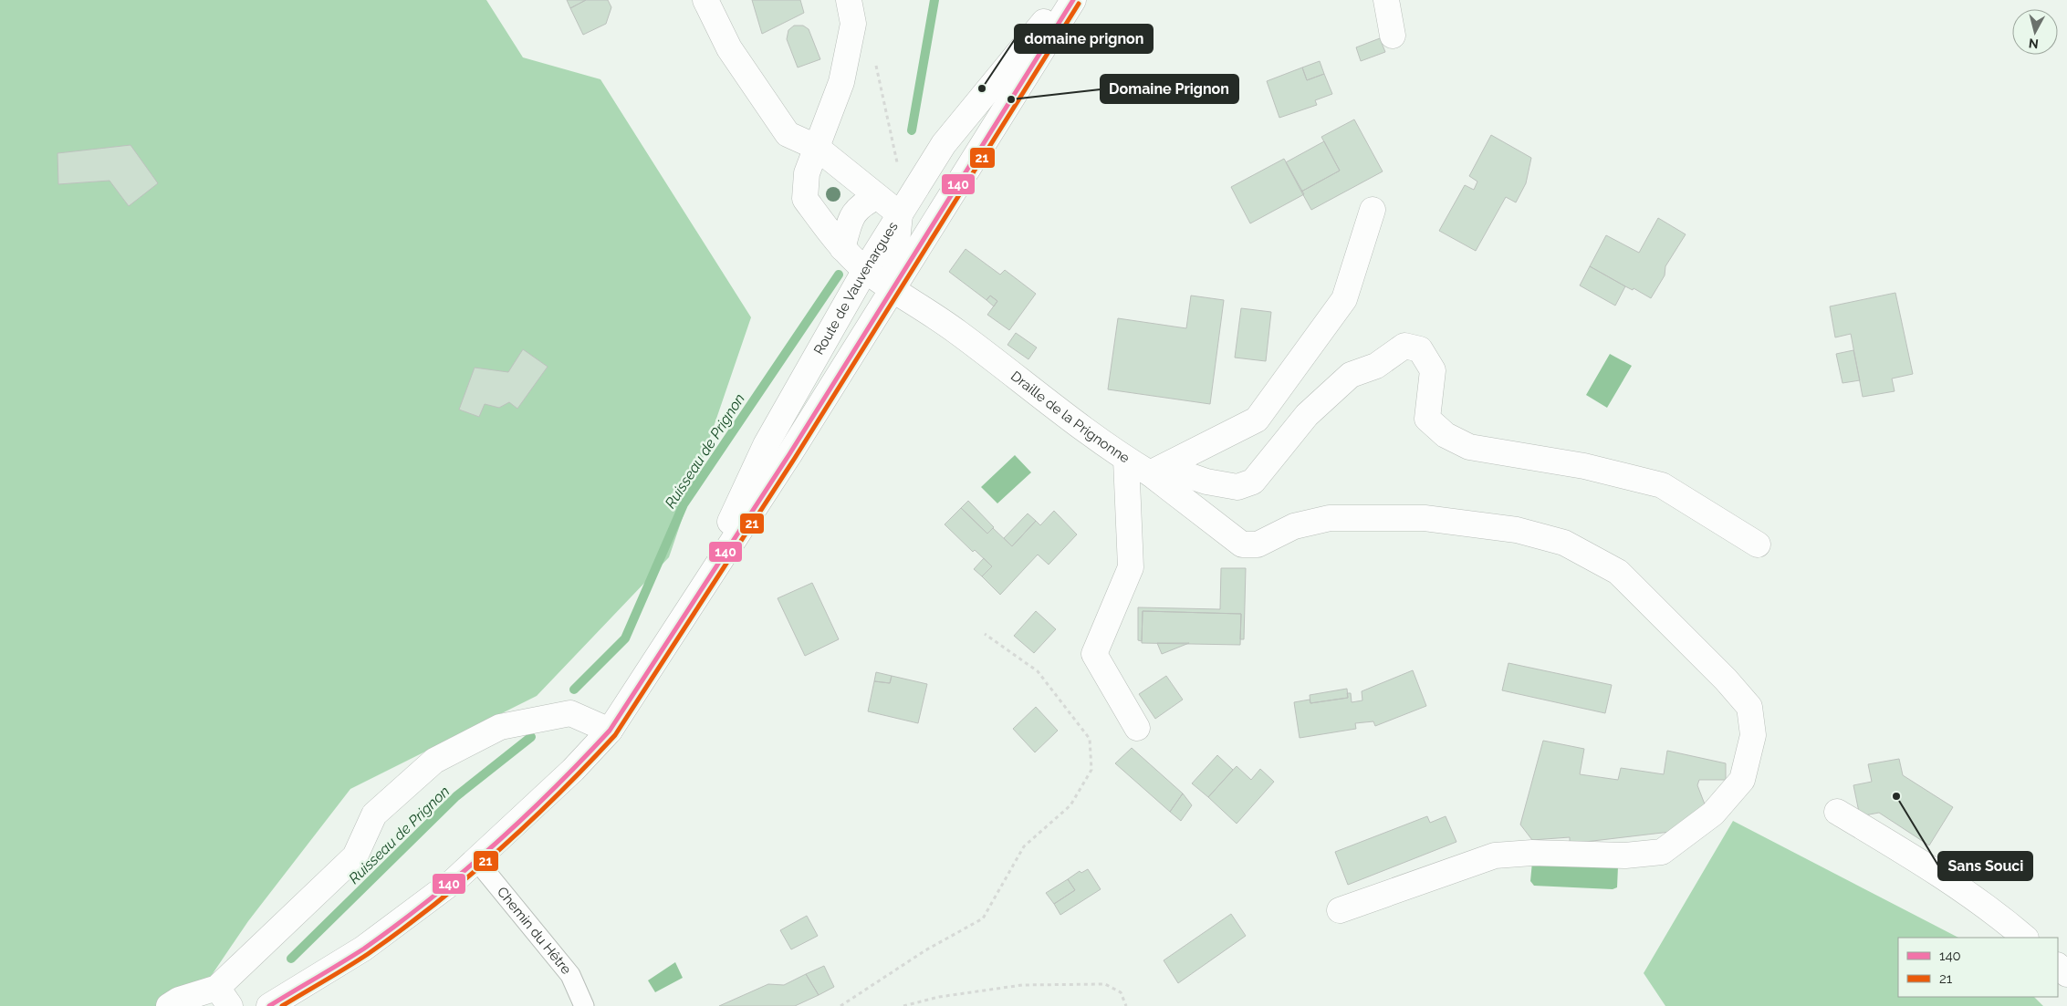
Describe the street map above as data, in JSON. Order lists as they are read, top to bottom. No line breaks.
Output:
{"streets":{"street":["Route de Vauvenargues","Draille de la Prignonne"],"lane":["Chemin du Hêtre"]},"crossings":[["Route de Vauvenargues","Draille de la Prignonne"],["Route de Vauvenargues","Chemin du Hêtre"]],"water":["Ruisseau de Prignon"],"places":["domaine prignon","Domaine Prignon","Sans Souci"],"lines":["transit line 140","transit line 21"],"legend":["140","21"],"north":"bottom"}
